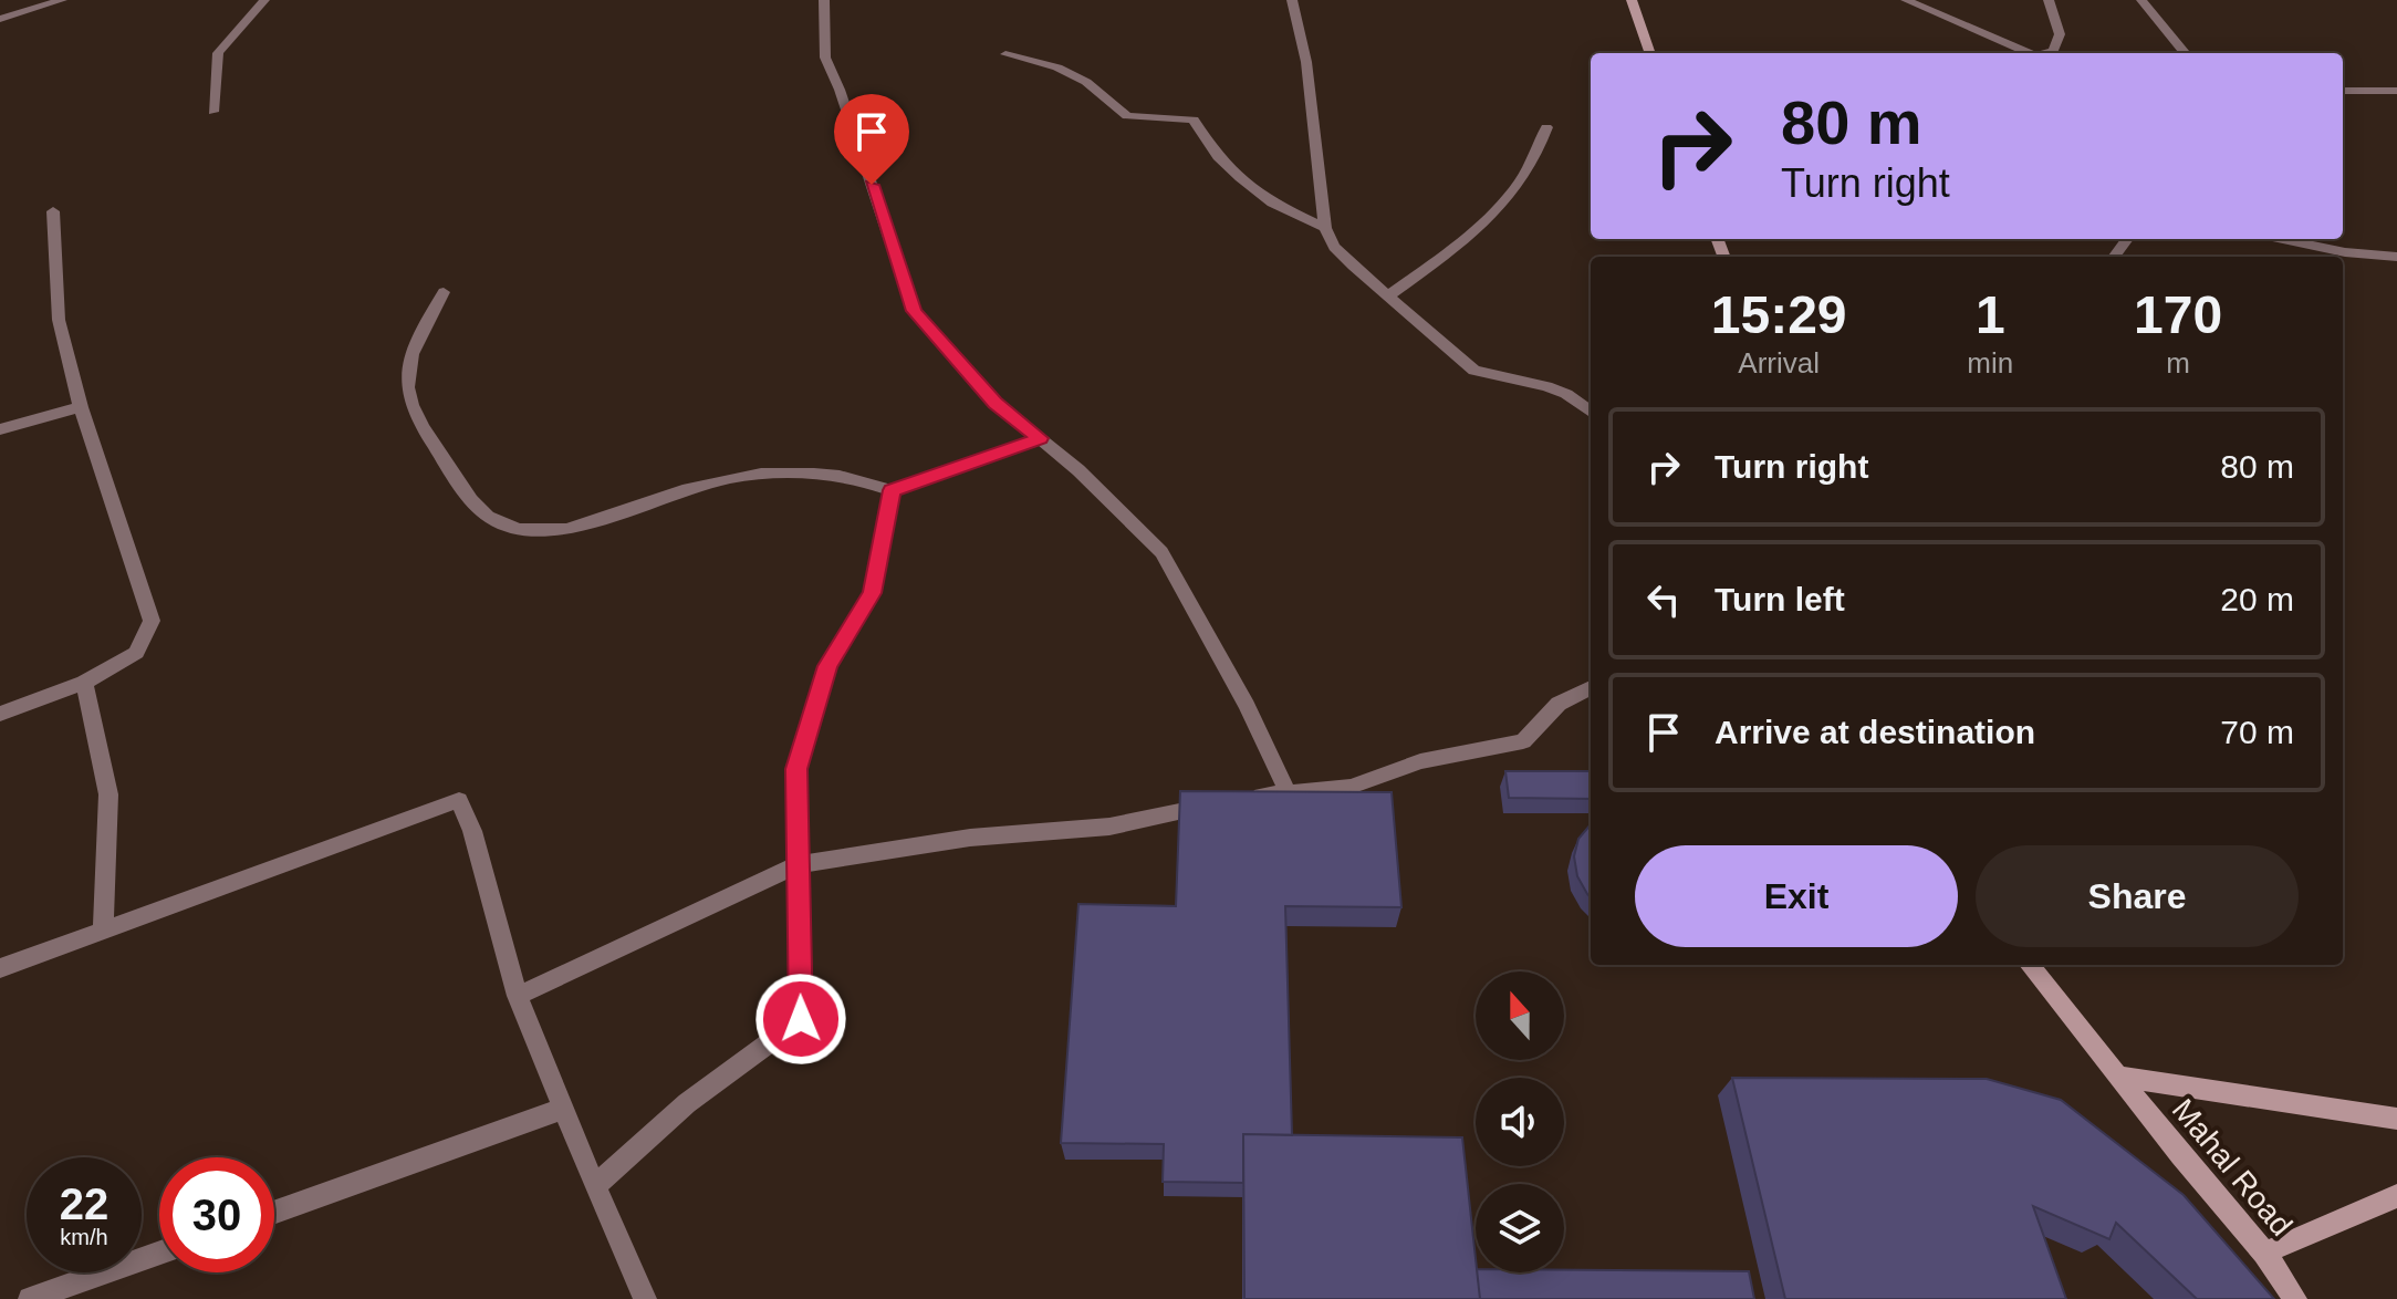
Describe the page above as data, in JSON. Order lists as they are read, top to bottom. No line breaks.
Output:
{"streets":{"main road":["Mahal Road"]},"north":"top","page":{"turn":["80 m","Turn right"],"eta":["15:29","Arrival","1","min","170","m"],"list":[{"name":"Turn right","value":"80 m"},{"name":"Turn left","value":"20 m"},{"name":"Arrive at destination","value":"70 m"}],"buttons":["Exit","Share"],"speed":"22 km/h","limit":"30"}}
